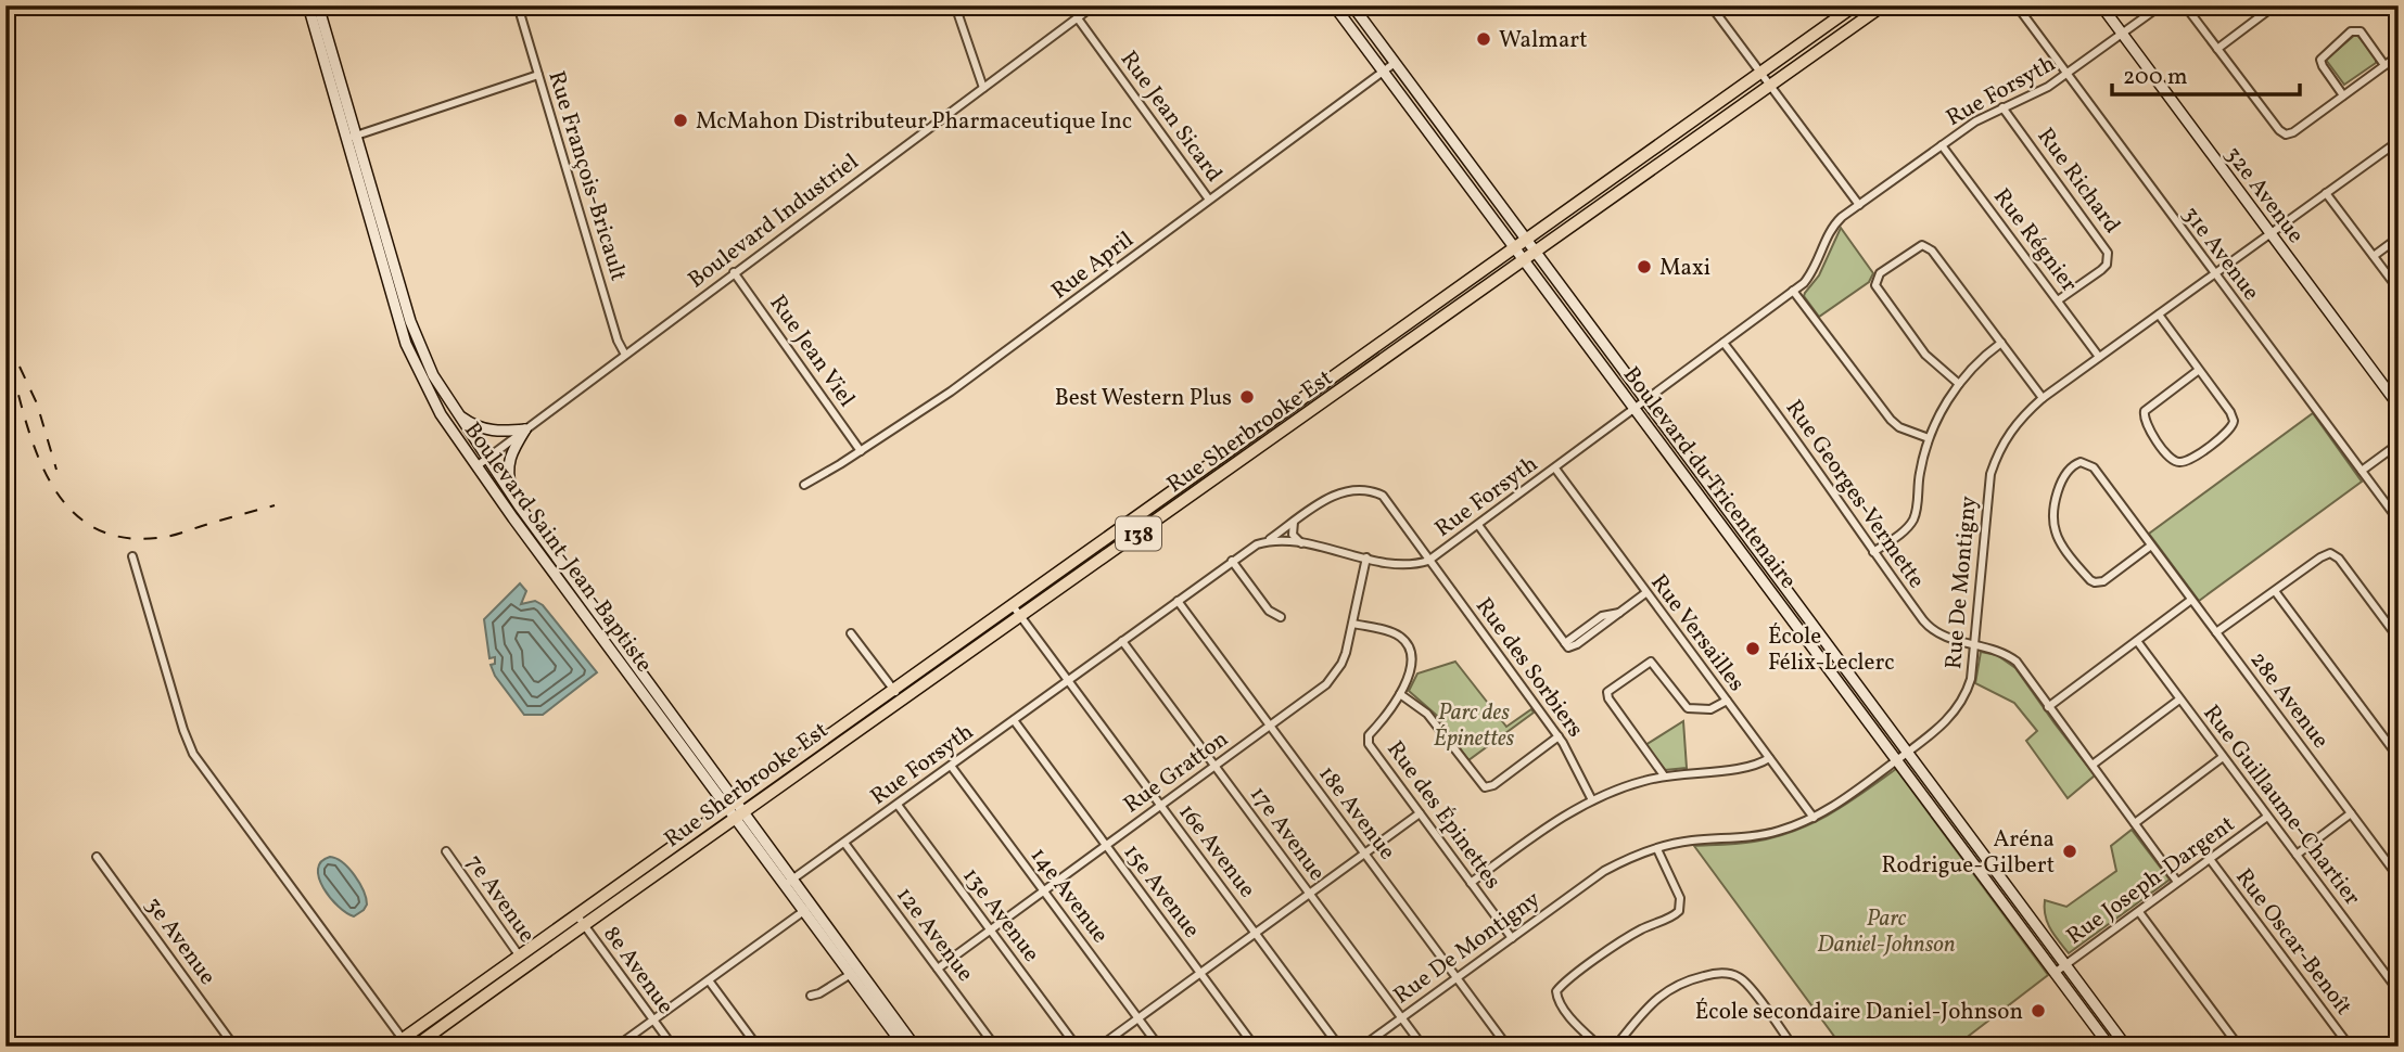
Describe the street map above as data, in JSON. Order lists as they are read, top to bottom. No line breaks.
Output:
{"streets":{"main road":["Rue Sherbrooke Est","138"],"street":["Rue Forsyth","Rue Jean Sicard","Rue François-Bricault","Rue Richard","32e Avenue","Boulevard Industriel","Rue Régnier","31e Avenue","Rue April","Rue Jean Viel","Boulevard du Tricentenaire","Rue Georges-Vermette","Boulevard Saint-Jean-Baptiste","Rue De Montigny","Rue Versailles","Rue des Sorbiers","28e Avenue","Rue Gratton","Rue Guillaume-Chartier","18e Avenue","Rue des Épinettes","17e Avenue","16e Avenue","Rue Joseph-Dargent","15e Avenue","14e Avenue","7e Avenue","13e Avenue","12e Avenue","3e Avenue","Rue Oscar-Benoît","8e Avenue"]},"crossings":[["Rue Forsyth","Rue Richard"],["Rue Forsyth","32e Avenue"],["Rue Forsyth","Rue Régnier"],["Rue Forsyth","31e Avenue"],["Rue Forsyth","Boulevard du Tricentenaire"],["Rue Forsyth","Rue Georges-Vermette"],["Rue Forsyth","Boulevard Saint-Jean-Baptiste"],["Rue Forsyth","Rue Versailles"],["Rue Forsyth","Rue des Sorbiers"],["Rue Forsyth","Rue Gratton"],["Rue Forsyth","18e Avenue"],["Rue Forsyth","17e Avenue"],["Rue Forsyth","16e Avenue"],["Rue Forsyth","15e Avenue"],["Rue Forsyth","14e Avenue"],["Rue Forsyth","13e Avenue"],["Rue Forsyth","12e Avenue"],["Rue Jean Sicard","Boulevard Industriel"],["Rue Jean Sicard","Rue April"],["Rue François-Bricault","Boulevard Industriel"],["Rue Richard","Rue Régnier"],["32e Avenue","Rue De Montigny"],["Boulevard Industriel","Rue Jean Viel"],["Boulevard Industriel","Boulevard Saint-Jean-Baptiste"],["Rue Régnier","Rue De Montigny"],["31e Avenue","Rue De Montigny"],["Rue April","Rue Jean Viel"],["Rue April","Boulevard du Tricentenaire"],["Rue Sherbrooke Est","Boulevard du Tricentenaire"],["Rue Sherbrooke Est","Boulevard Saint-Jean-Baptiste"],["Rue Sherbrooke Est","16e Avenue"],["Rue Sherbrooke Est","7e Avenue"],["Rue Sherbrooke Est","8e Avenue"],["Boulevard du Tricentenaire","Rue De Montigny"],["Boulevard du Tricentenaire","Rue Joseph-Dargent"],["Rue Georges-Vermette","Rue De Montigny"],["Rue Georges-Vermette","Rue Joseph-Dargent"],["Rue De Montigny","Rue Versailles"],["Rue De Montigny","18e Avenue"],["Rue De Montigny","Rue des Épinettes"],["Rue De Montigny","17e Avenue"],["Rue Gratton","18e Avenue"],["Rue Gratton","Rue des Épinettes"],["Rue Gratton","17e Avenue"],["Rue Gratton","16e Avenue"],["Rue Gratton","15e Avenue"],["Rue Gratton","14e Avenue"],["Rue Gratton","13e Avenue"],["Rue Gratton","12e Avenue"],["Rue Guillaume-Chartier","Rue Joseph-Dargent"],["Rue Joseph-Dargent","Rue Oscar-Benoît"]],"parks":["Parc des Épinettes","Parc Daniel-Johnson"],"places":["Walmart","McMahon Distributeur Pharmaceutique Inc","Maxi","Best Western Plus","École Félix-Leclerc","Aréna Rodrigue-Gilbert","École secondaire Daniel-Johnson"],"scale_bar":"200 m"}
